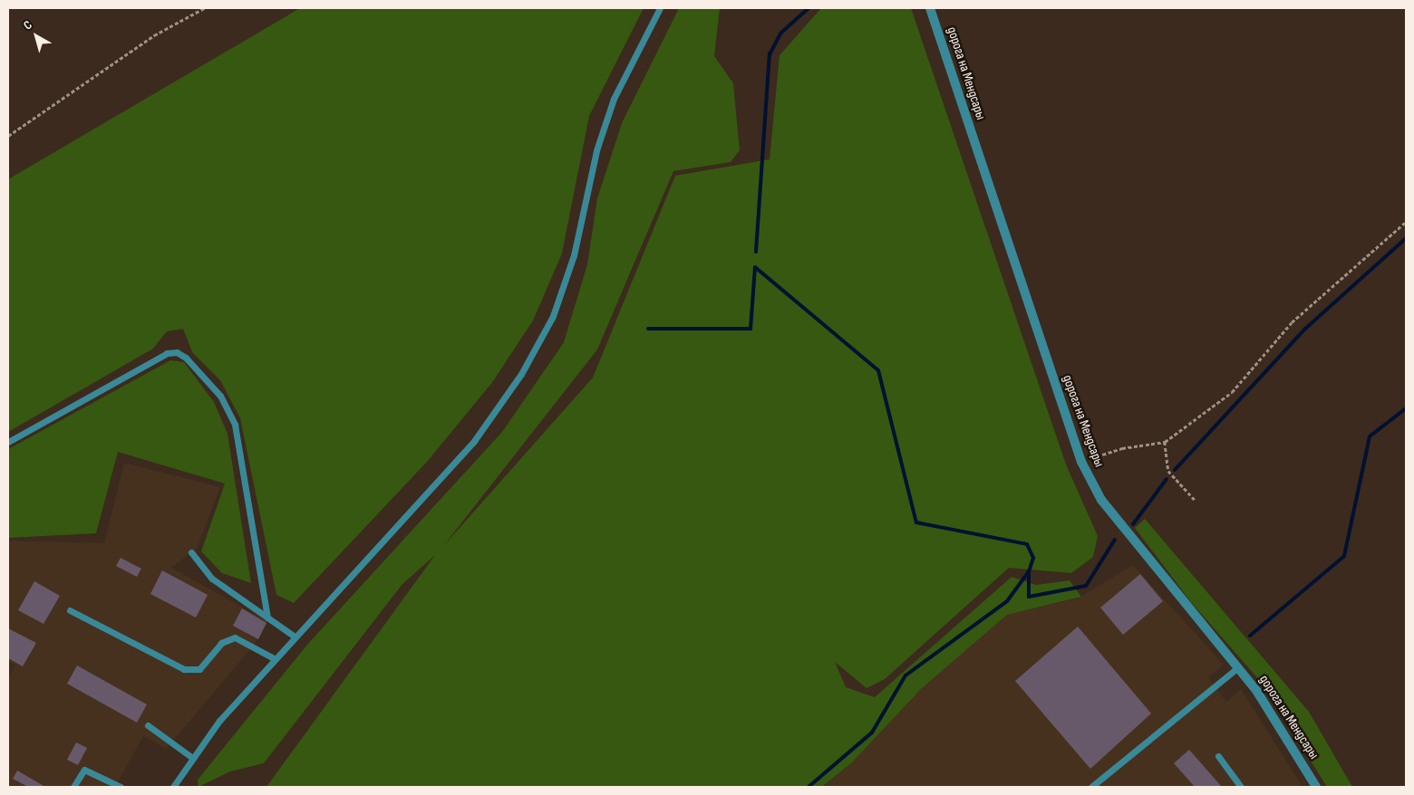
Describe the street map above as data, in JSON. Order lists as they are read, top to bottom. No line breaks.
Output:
{"streets":{"street":["дорога на Мендсары"]},"north":"top left"}
